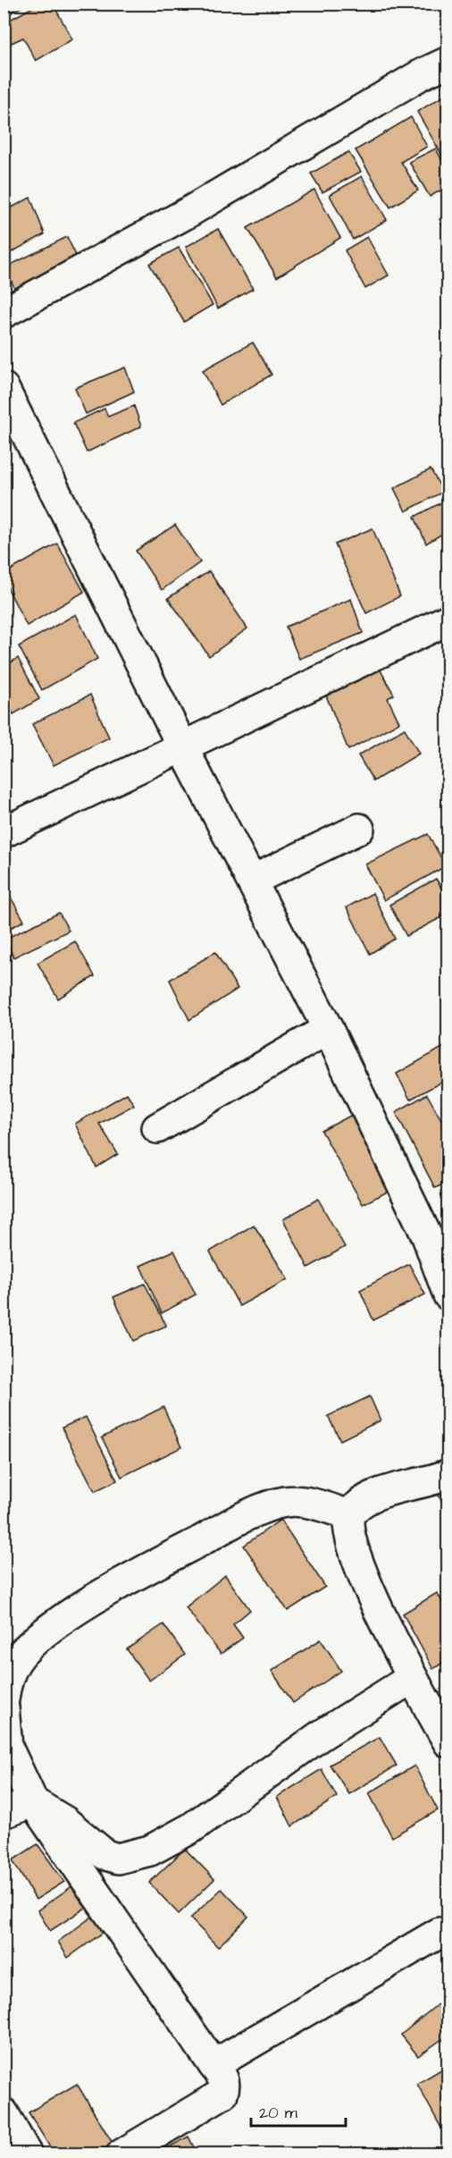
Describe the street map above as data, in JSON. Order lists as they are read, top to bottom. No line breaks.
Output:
{"scale_bar":"20 m"}
